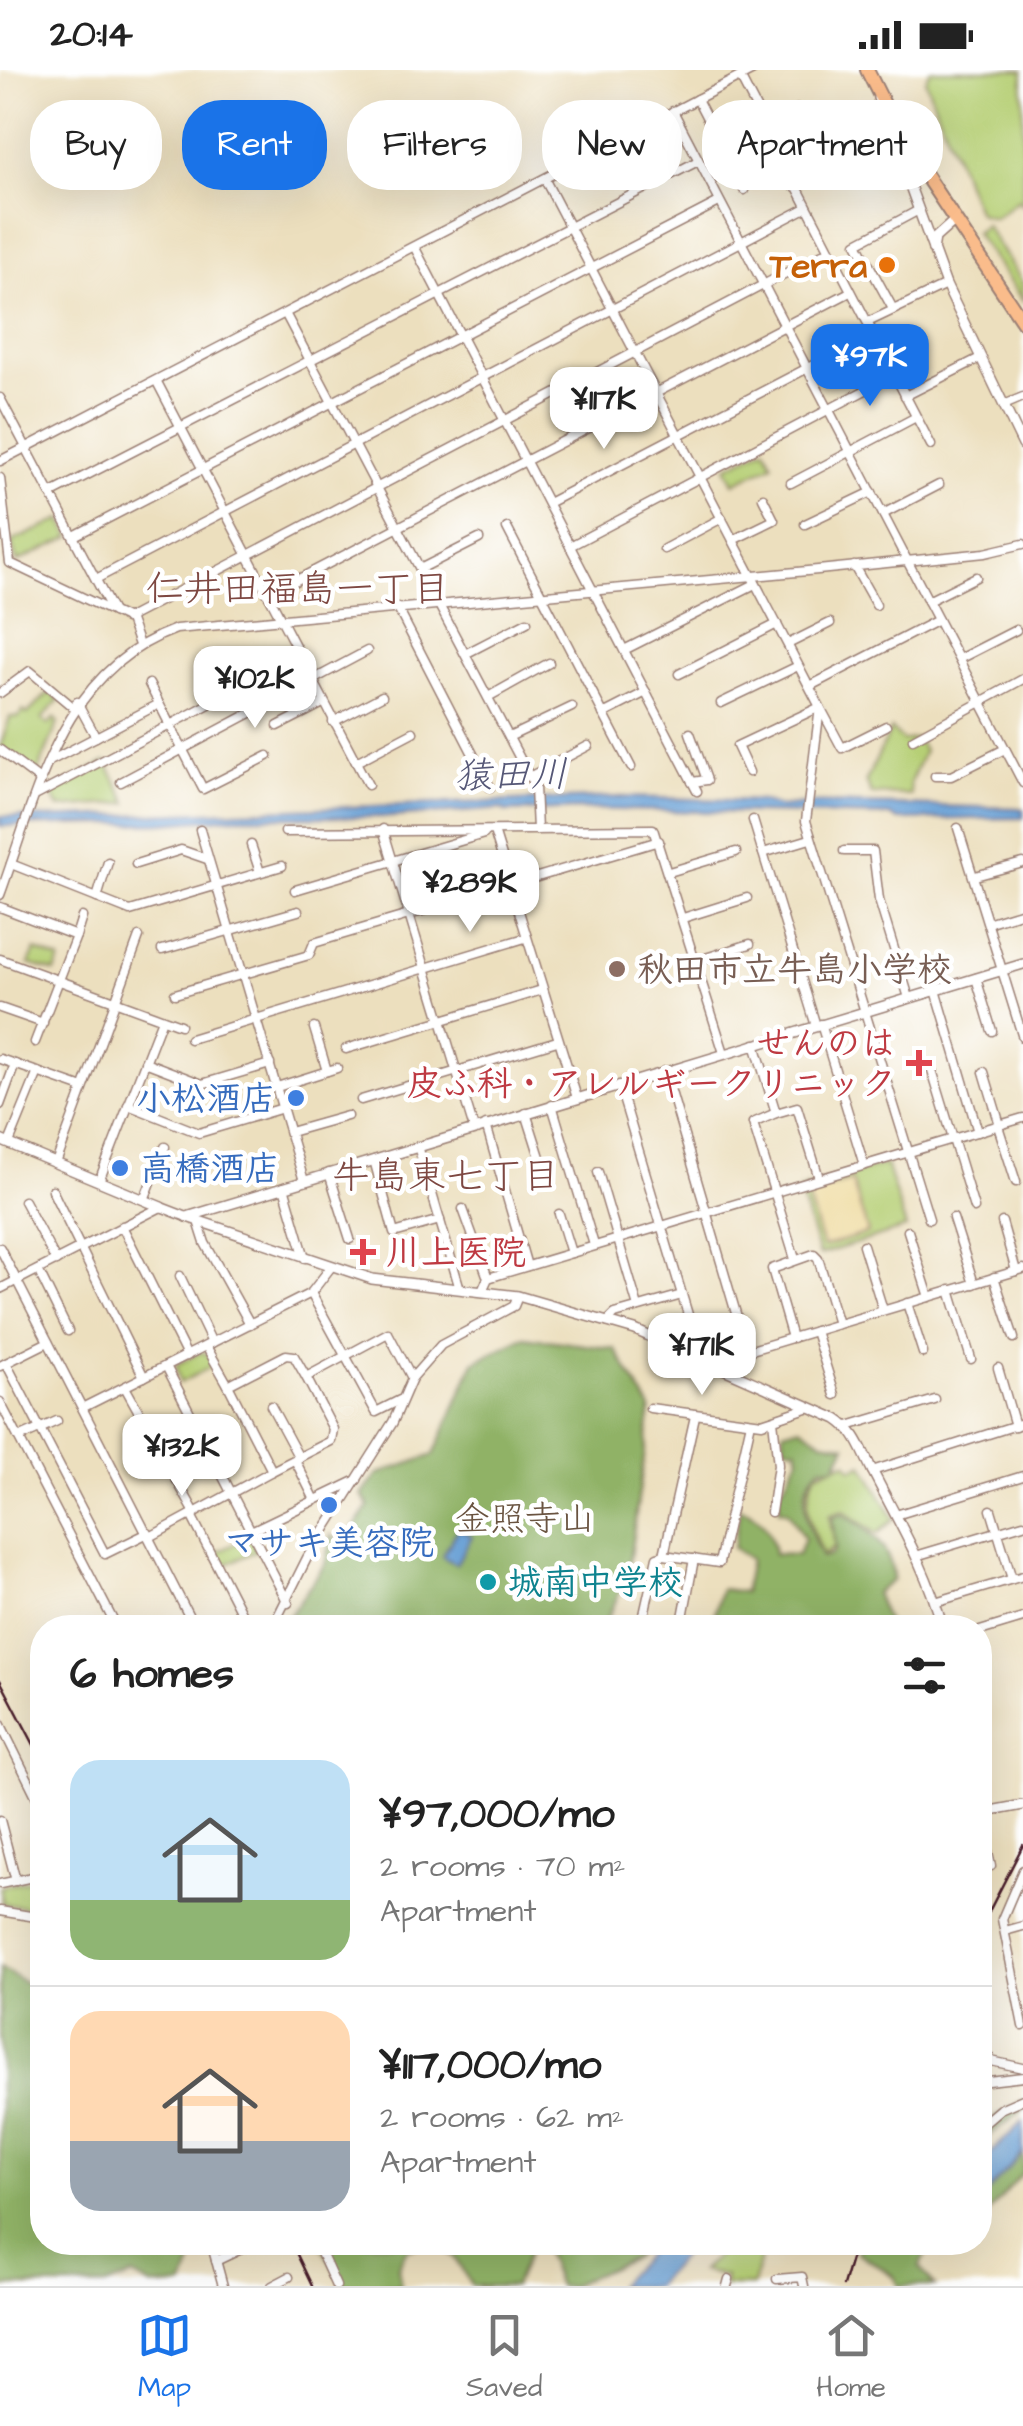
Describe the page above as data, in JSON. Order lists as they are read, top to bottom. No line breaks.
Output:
{"districts":["仁井田福島一丁目","牛島東七丁目"],"water":["猿田川"],"parks":["金照寺山"],"places":{"other":["Terra","秋田市立牛島小学校","小松酒店","高橋酒店","マサキ美容院","城南中学校"],"health":["せんのは 皮ふ科・アレルギークリニック","川上医院"]},"page":{"status":"20:14","chip":["Buy","Rent","Filters","New","Apartment"],"price":["¥97K","¥117K","¥102K","¥289K","¥171K","¥132K"],"heading":"6 homes","list":[{"name":"¥97,000/mo","note":"2 rooms · 70 m² · Apartment"},{"name":"¥117,000/mo","note":"2 rooms · 62 m² · Apartment"}],"tabs":["Map","Saved","Home"]}}
